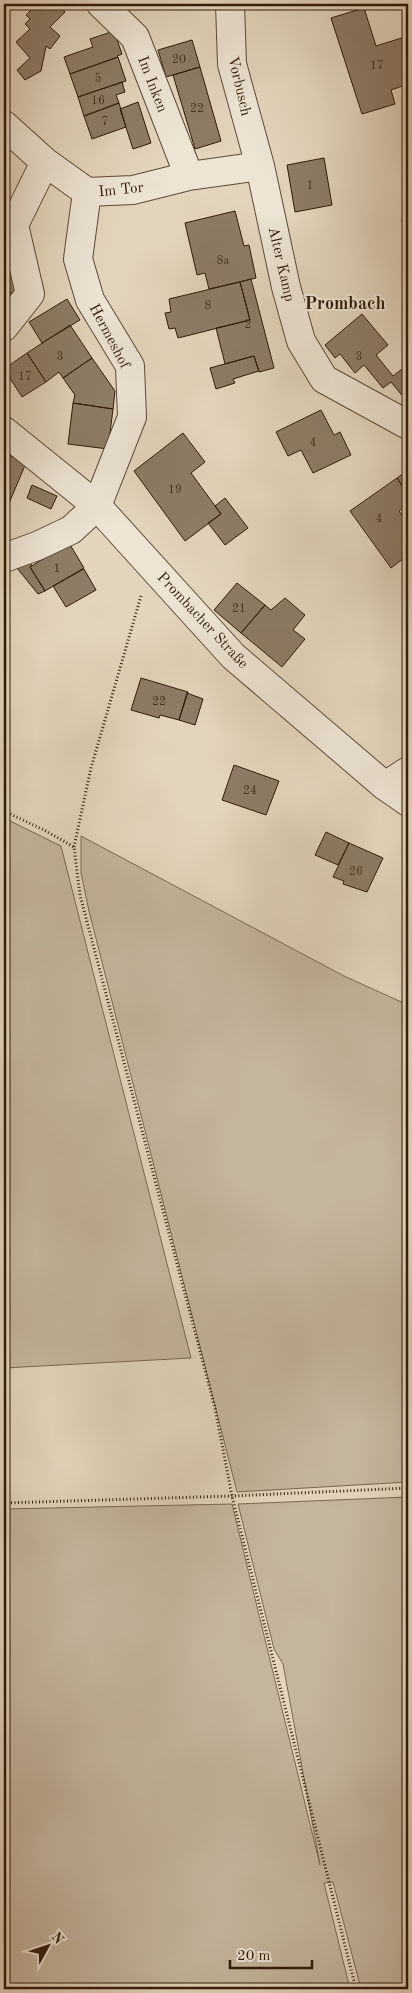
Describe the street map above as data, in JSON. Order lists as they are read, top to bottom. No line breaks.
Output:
{"streets":{"street":["Im Inken","Vorbusch","Im Tor","Alter Kamp","Hermeshof","Prombacher Straße"]},"crossings":[["Im Inken","Im Tor"],["Vorbusch","Im Tor"],["Vorbusch","Alter Kamp"],["Im Tor","Alter Kamp"],["Im Tor","Hermeshof"],["Hermeshof","Prombacher Straße"]],"districts":["Prombach"],"house_numbers":["20","17","5","16","22","7","1","8a","8","2","3","3","17","4","19","4","1","21","22","24","26"],"scale_bar":"20 m","north":"top right"}
